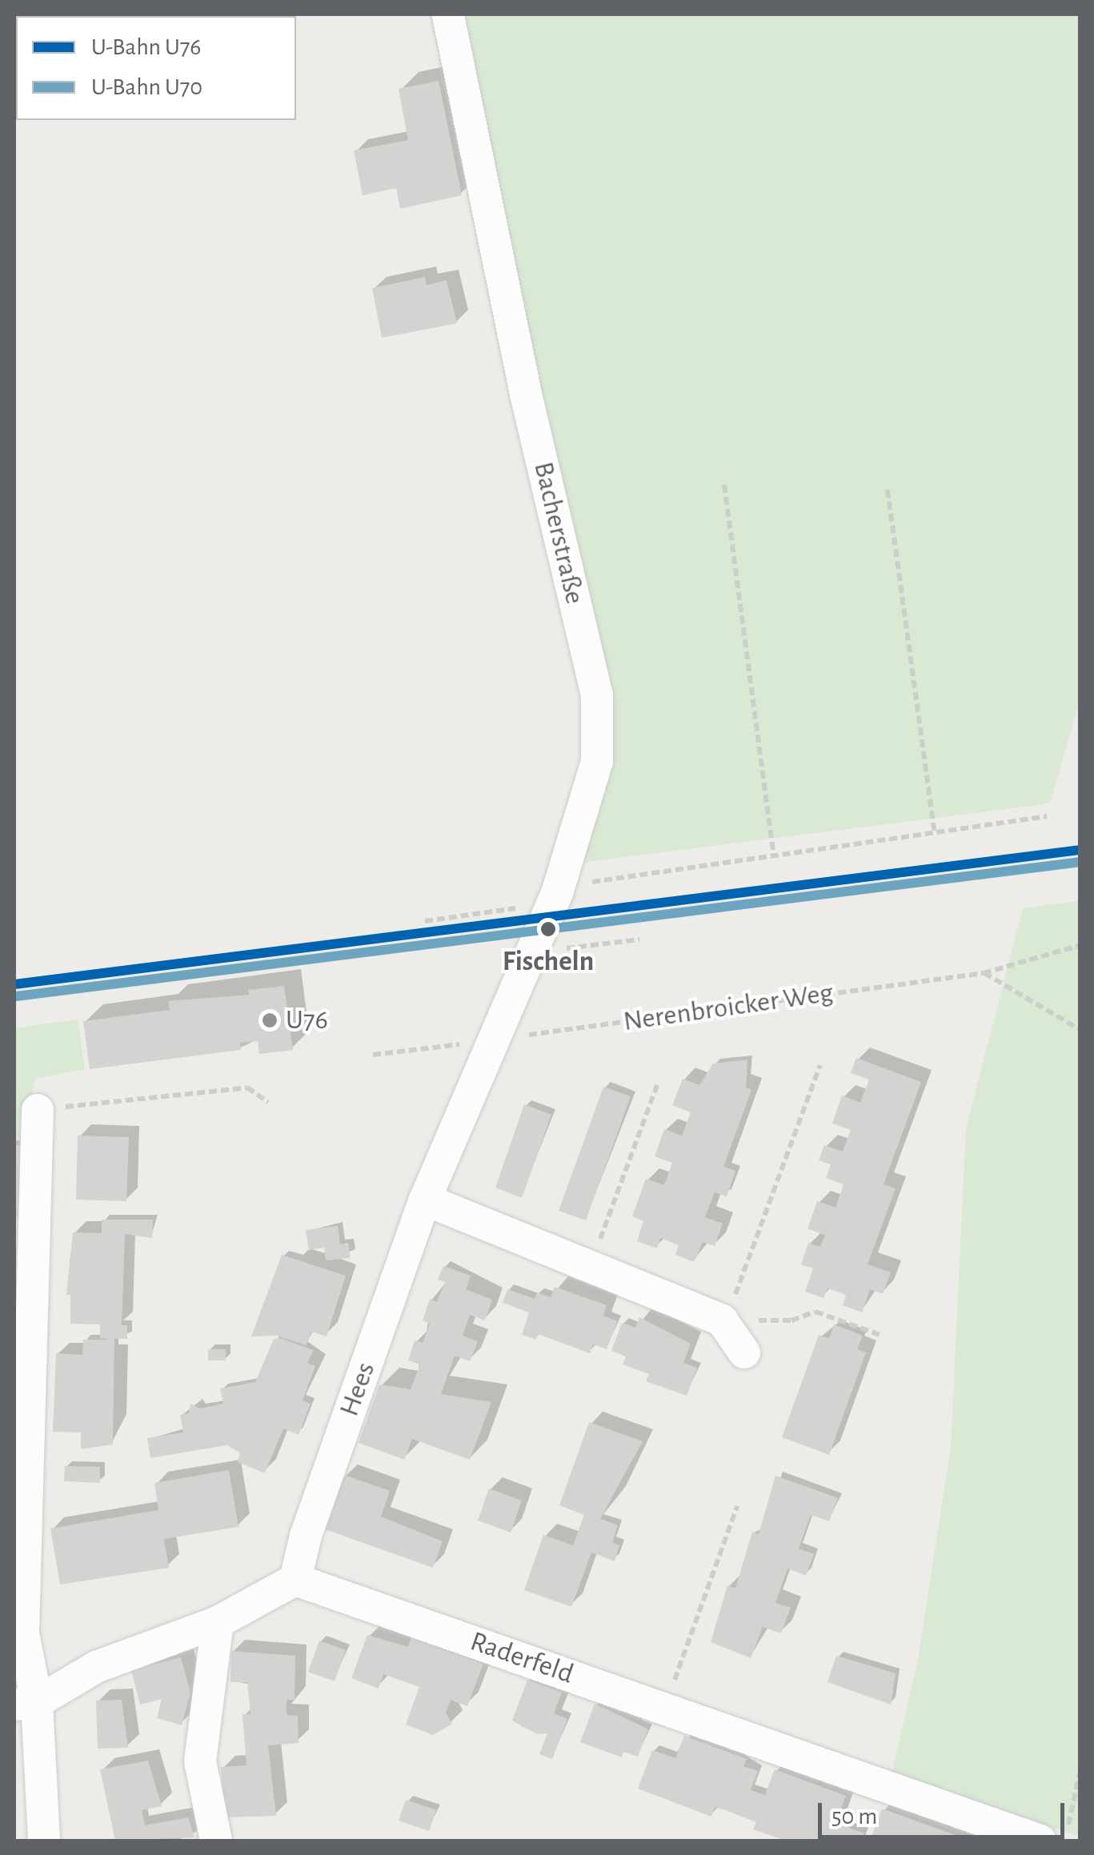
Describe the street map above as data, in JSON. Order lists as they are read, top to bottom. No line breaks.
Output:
{"streets":{"street":["Bacherstraße","Hees","Raderfeld"],"path":["Nerenbroicker Weg"]},"crossings":[["Bacherstraße","Nerenbroicker Weg"],["Bacherstraße","Hees"],["Nerenbroicker Weg","Hees"],["Hees","Raderfeld"]],"places":["Fischeln","U76"],"lines":["metro line U76","metro line U70"],"legend":["U-Bahn U76","U-Bahn U70"],"scale_bar":"50 m"}
